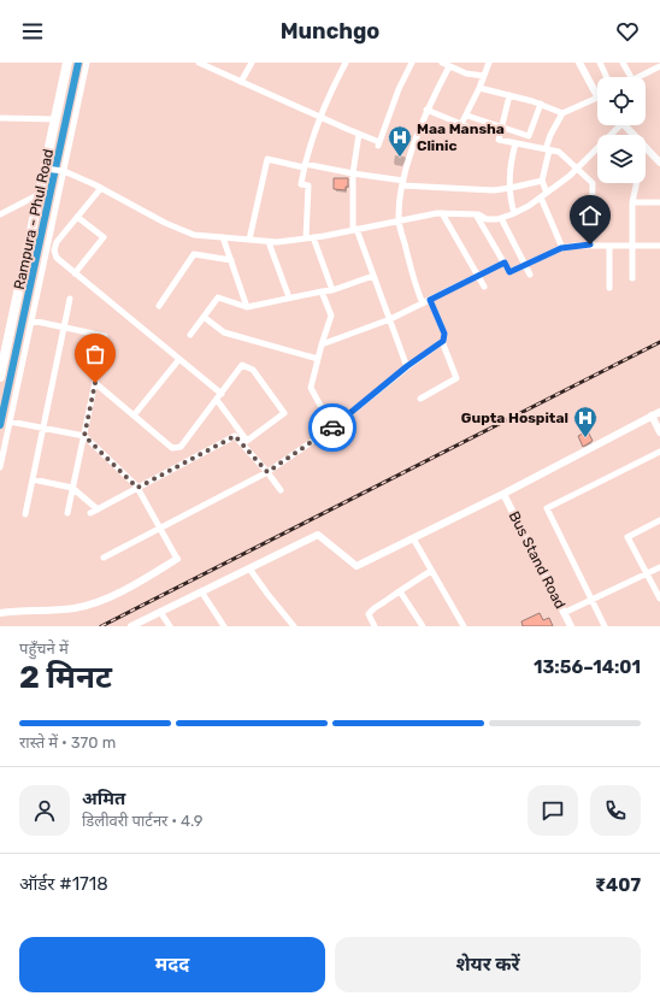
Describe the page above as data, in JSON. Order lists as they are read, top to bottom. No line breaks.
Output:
{"streets":{"highway":["Rampura - Phul Road"],"street":["Bus Stand Road"]},"places":{"hospital":["Maa Mansha Clinic","Gupta Hospital"]},"page":{"header":"Munchgo","heading":["2 मिनट","पहुँचने में","13:56–14:01"],"panel":["अमित","डिलीवरी पार्टनर · 4.9","ऑर्डर #1718","₹407"],"bar":"रास्ते में · 370 m","buttons":["मदद","शेयर करें"]}}
